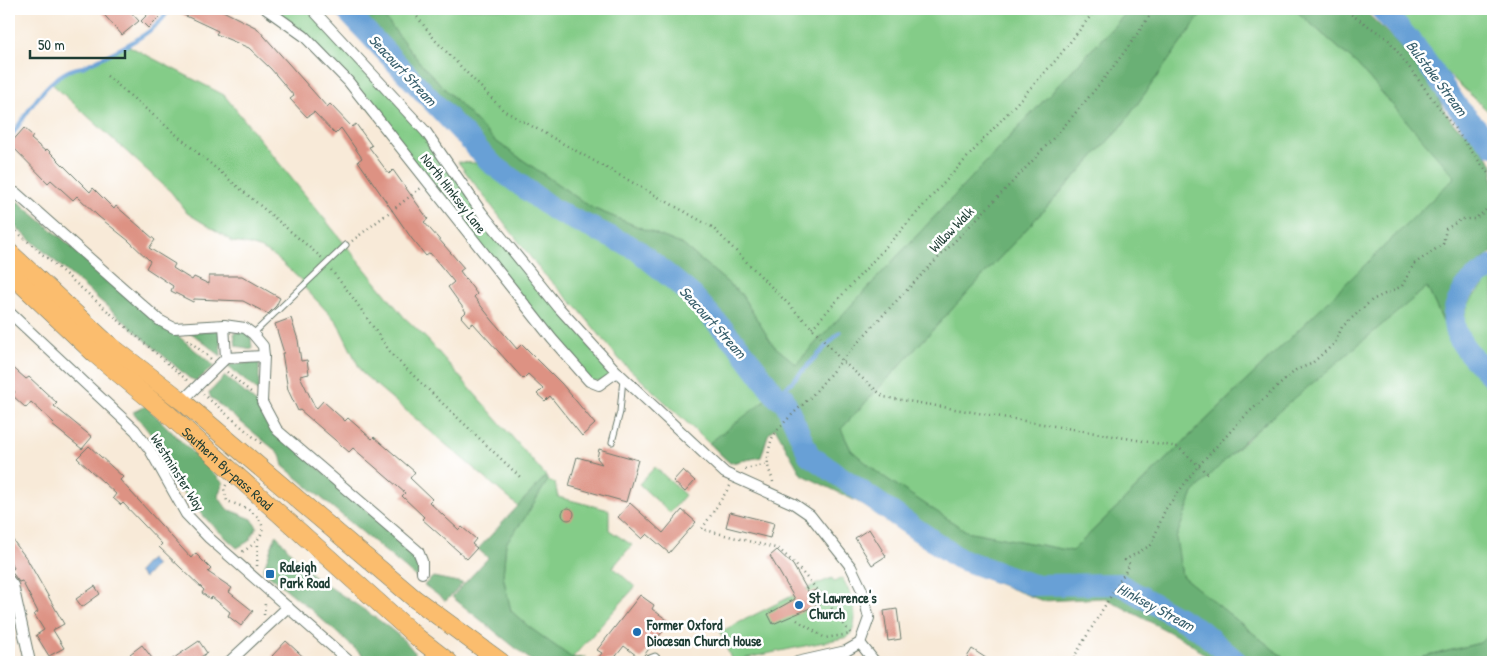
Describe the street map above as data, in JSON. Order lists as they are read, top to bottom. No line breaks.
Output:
{"streets":{"highway":["Southern By-pass Road"],"street":["North Hinksey Lane","Westminster Way"],"path":["Willow Walk"]},"crossings":[["North Hinksey Lane","Willow Walk"]],"water":["Seacourt Stream","Bulstake Stream","Hinksey Stream"],"places":{"transit":["Raleigh Park Road"],"other":["St Lawrence's Church","Former Oxford Diocesan Church House"]},"scale_bar":"50 m"}
